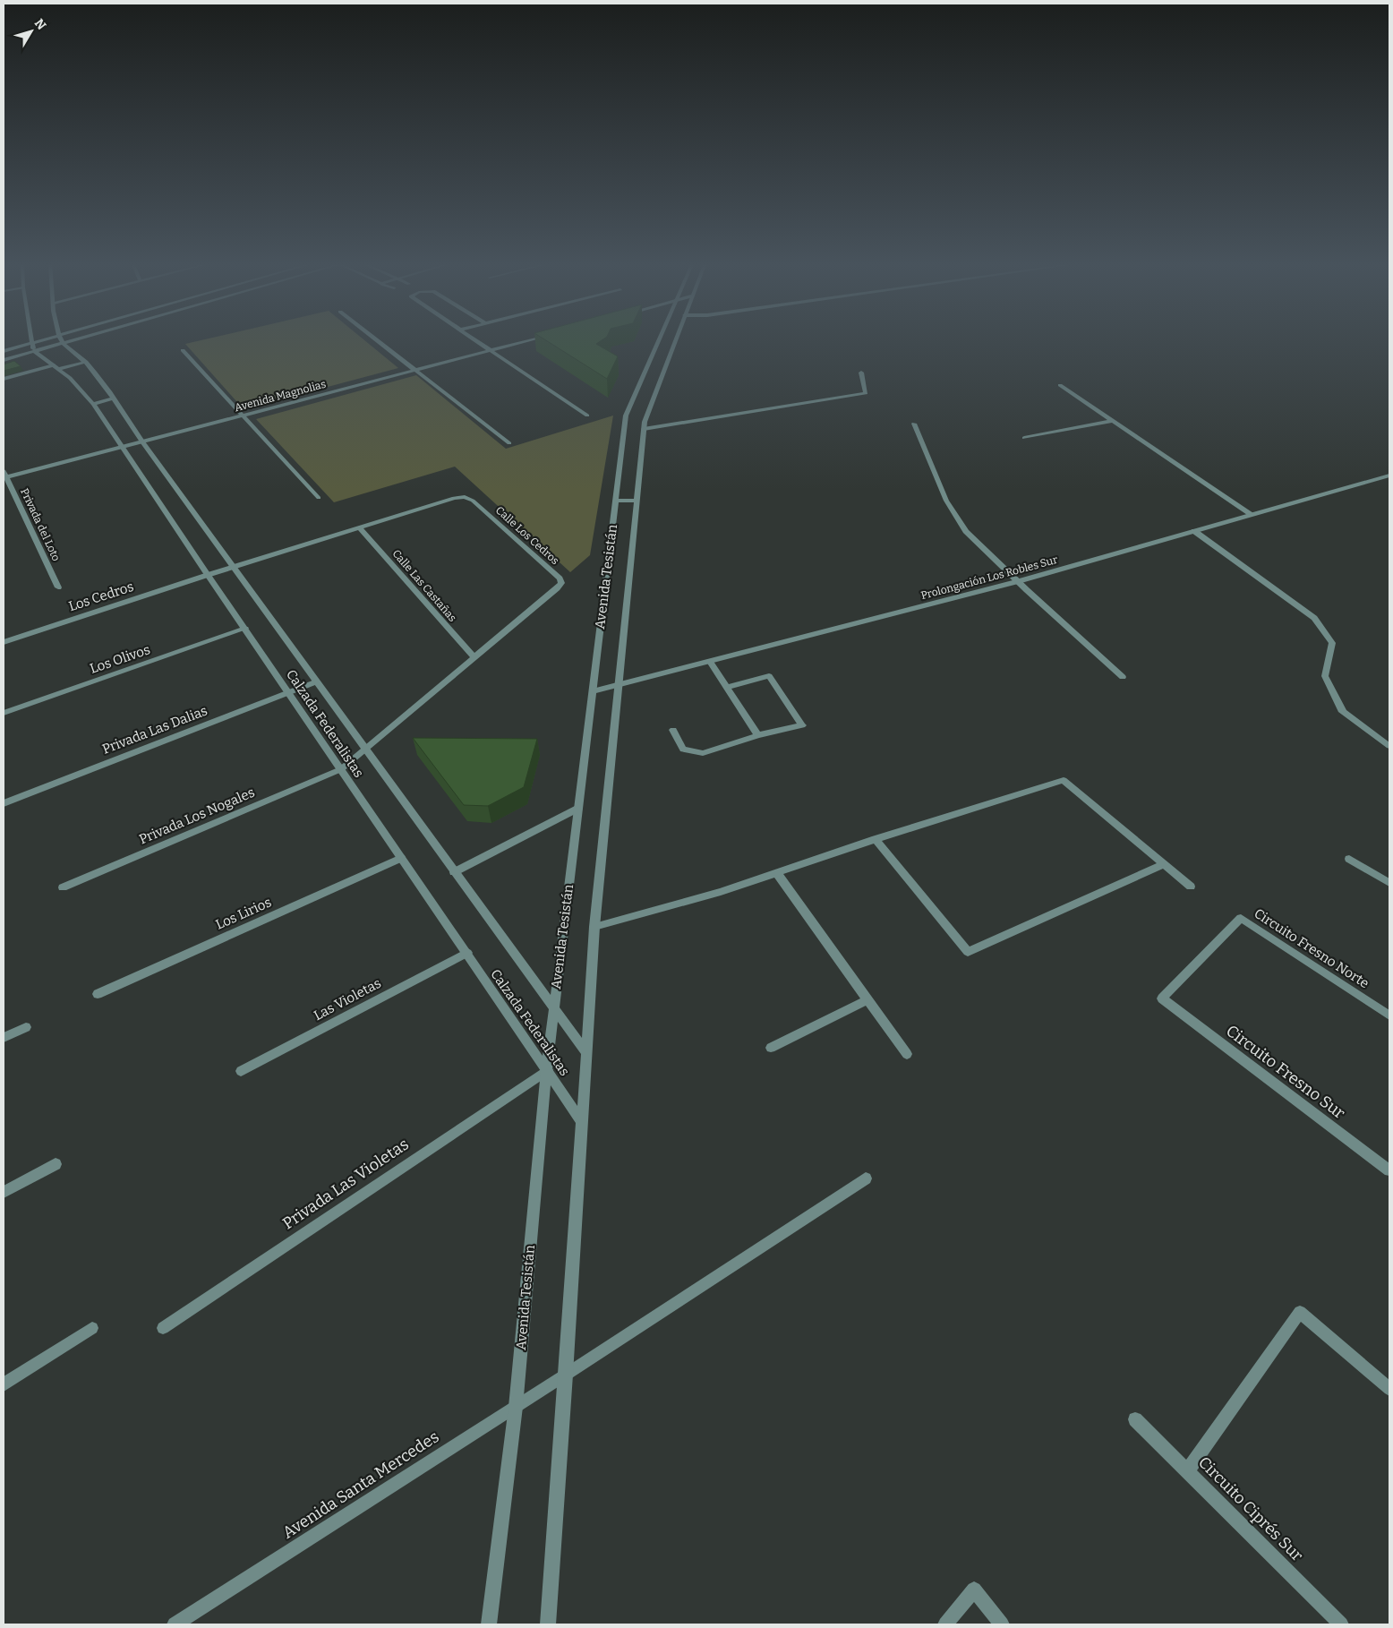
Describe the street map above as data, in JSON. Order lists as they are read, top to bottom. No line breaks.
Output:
{"streets":{"street":["Avenida Magnolias","Privada del Loto","Calle Los Cedros","Avenida Tesistán","Prolongación Los Robles Sur","Calle Las Castañas","Los Cedros","Los Olivos","Calzada Federalistas","Privada Las Dalias","Privada Los Nogales","Los Lirios","Circuito Fresno Norte","Las Violetas","Circuito Fresno Sur","Privada Las Violetas","Avenida Santa Mercedes","Circuito Ciprés Sur"]},"crossings":[["Avenida Magnolias","Privada del Loto"],["Avenida Magnolias","Calzada Federalistas"],["Calle Los Cedros","Calle Las Castañas"],["Calle Los Cedros","Los Cedros"],["Calle Los Cedros","Calzada Federalistas"],["Calle Los Cedros","Privada Los Nogales"],["Avenida Tesistán","Prolongación Los Robles Sur"],["Avenida Tesistán","Calzada Federalistas"],["Avenida Tesistán","Privada Las Violetas"],["Avenida Tesistán","Avenida Santa Mercedes"],["Los Cedros","Calzada Federalistas"],["Los Olivos","Calzada Federalistas"],["Calzada Federalistas","Privada Las Dalias"],["Calzada Federalistas","Privada Los Nogales"],["Calzada Federalistas","Los Lirios"],["Calzada Federalistas","Las Violetas"],["Calzada Federalistas","Privada Las Violetas"],["Circuito Fresno Norte","Circuito Fresno Sur"]],"north":"top right"}
